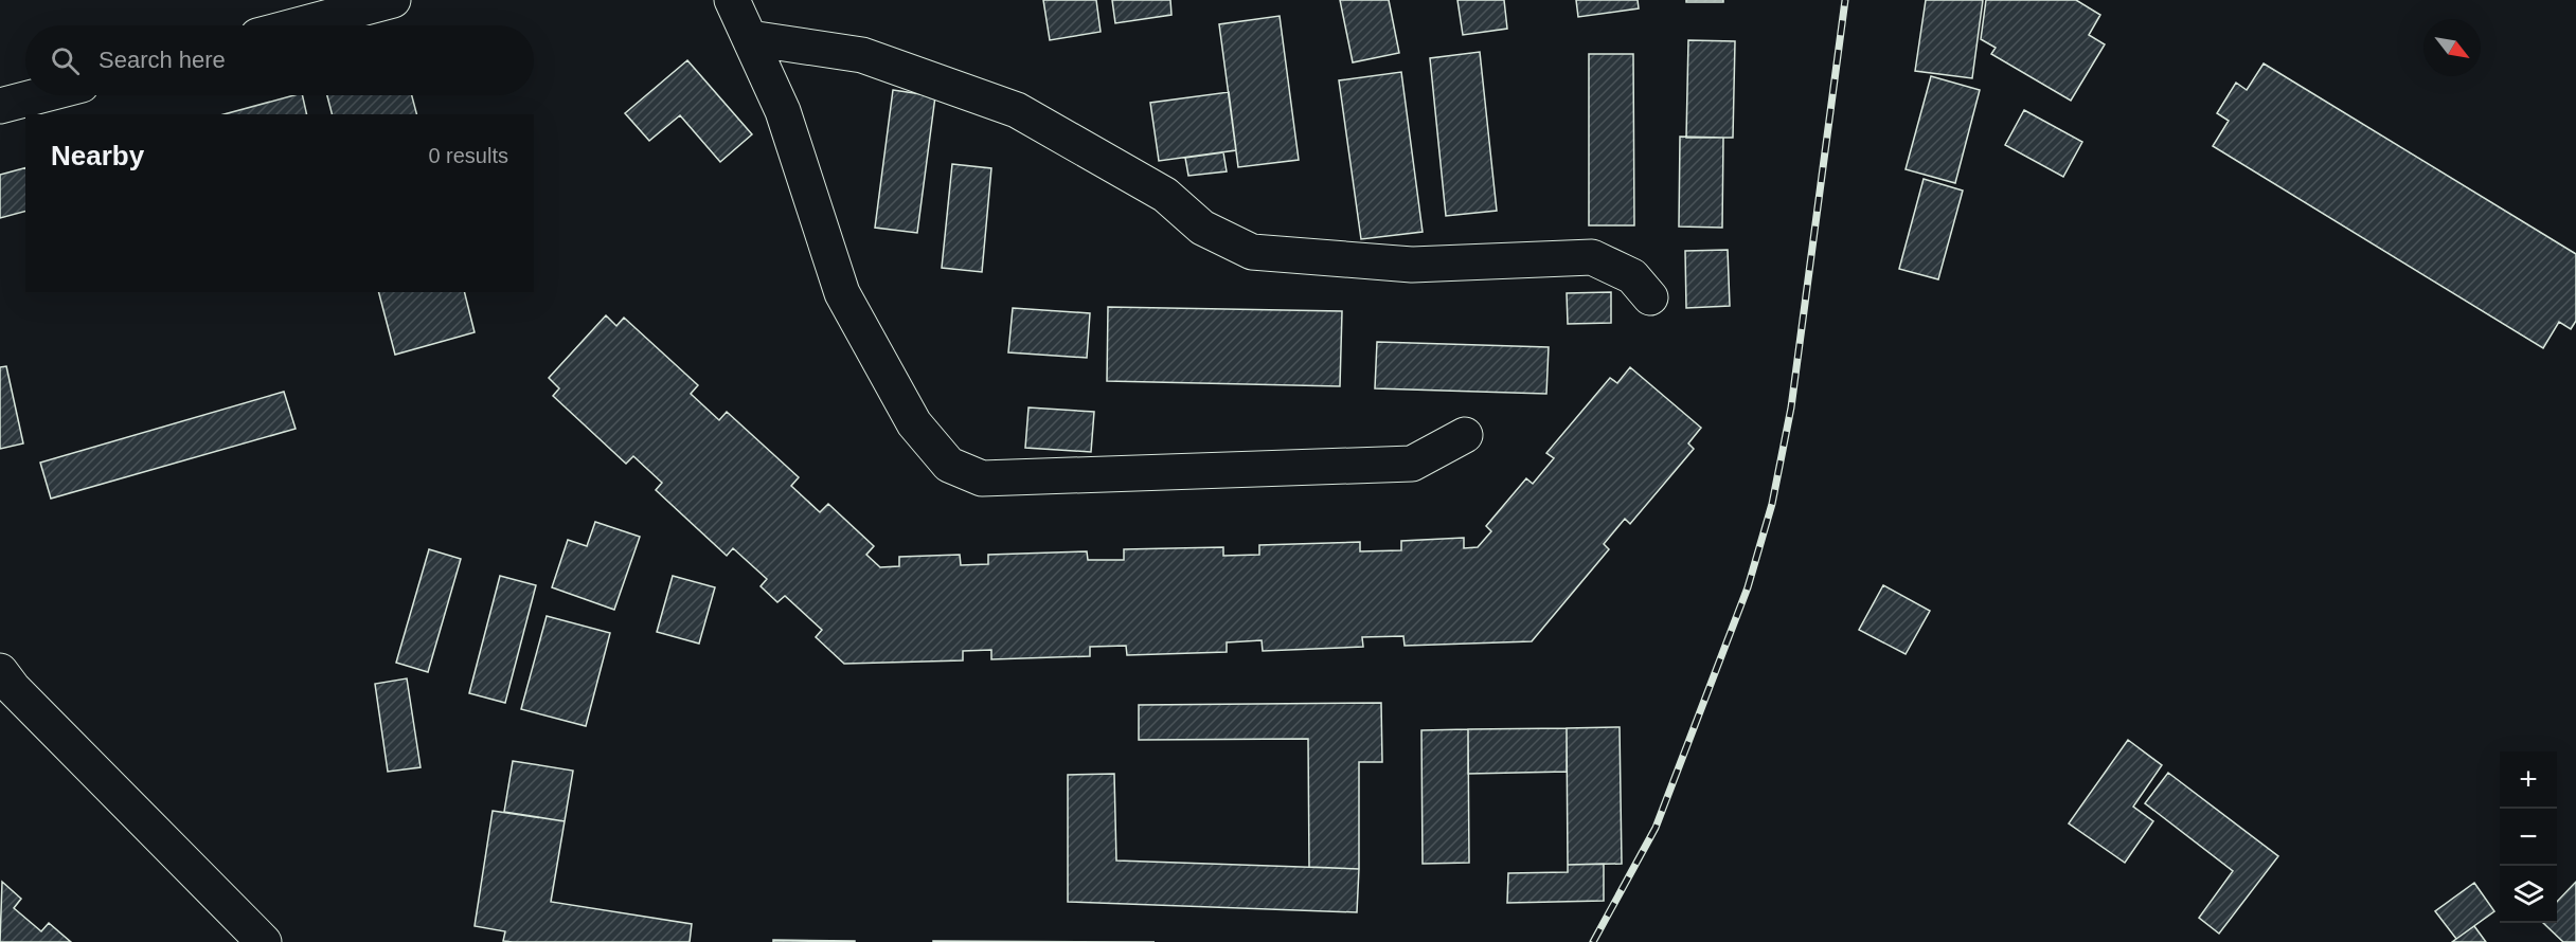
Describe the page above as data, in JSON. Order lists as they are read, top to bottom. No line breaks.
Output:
{"north":"bottom right","page":{"search":"Search here","heading":["Nearby","0 results"],"map_buttons":["+","−"]}}
